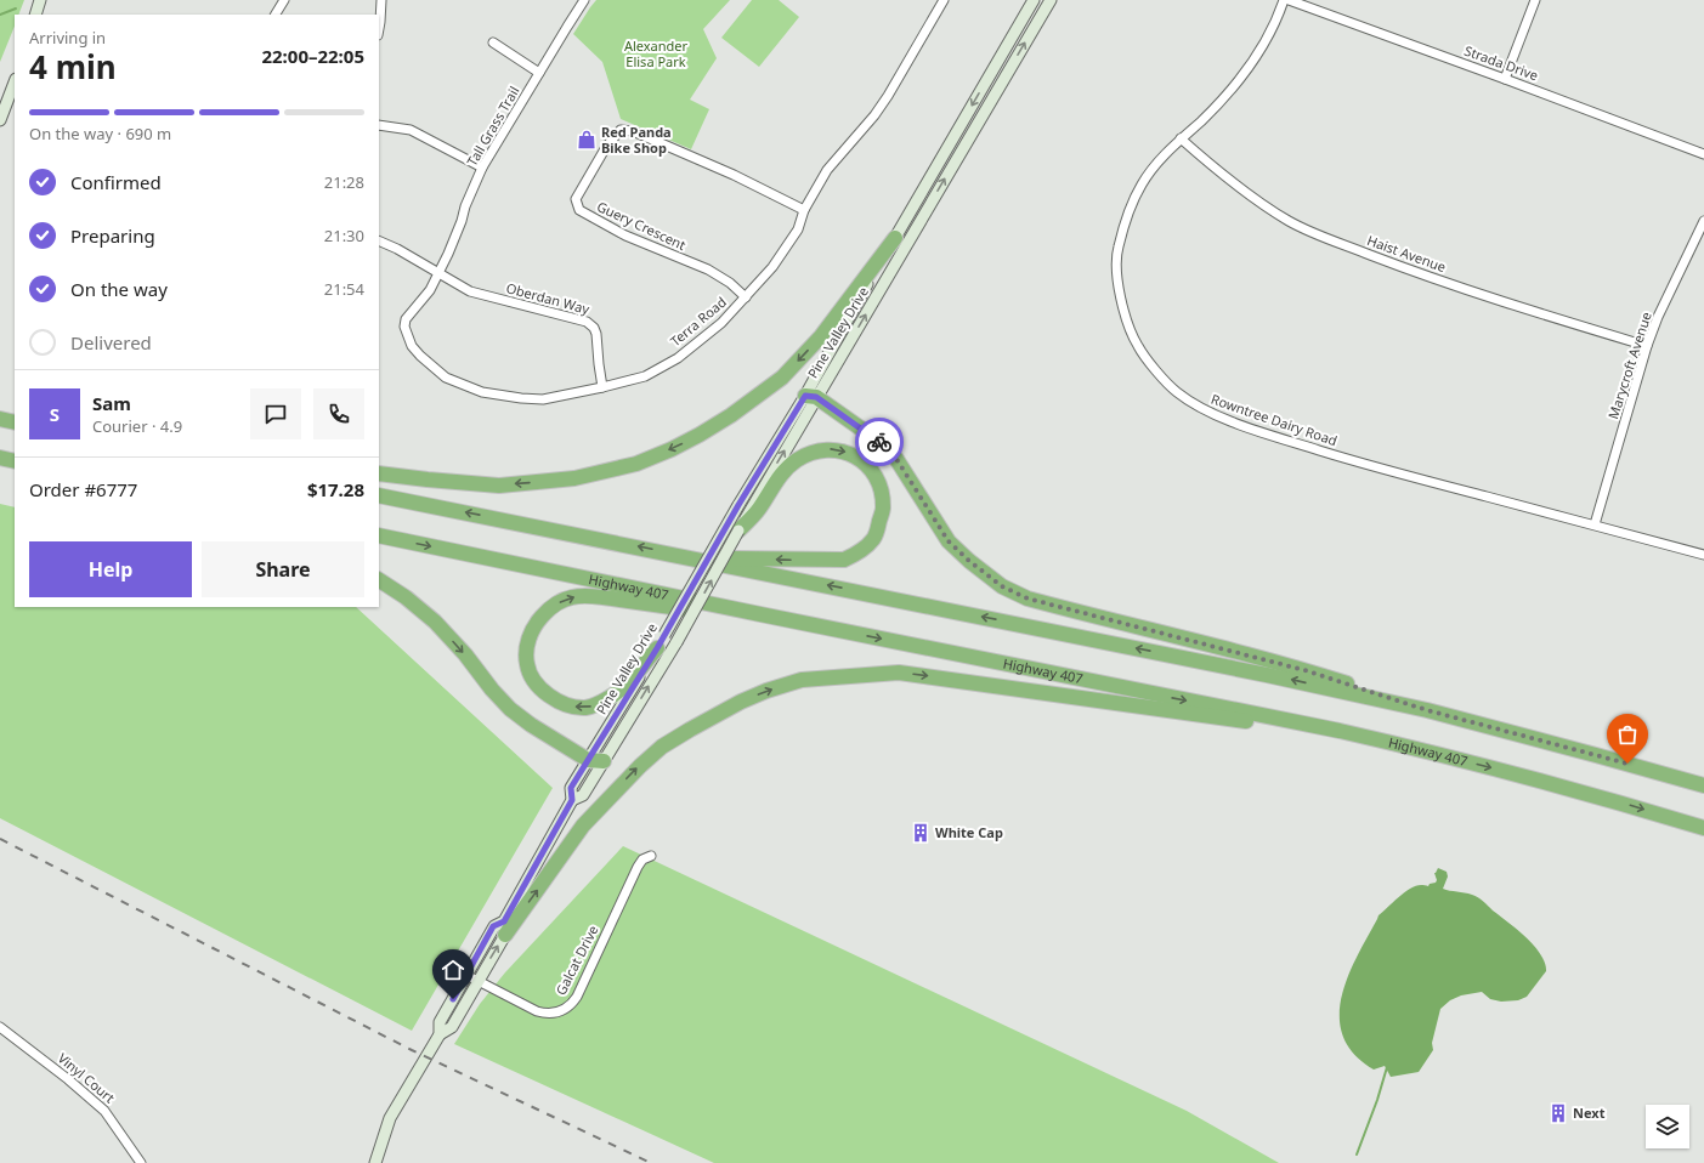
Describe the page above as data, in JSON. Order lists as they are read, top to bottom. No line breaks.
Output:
{"streets":{"highway":["Highway 407"],"main road":["Pine Valley Drive"],"street":["Strada Drive","Tall Grass Trail","Guery Crescent","Haist Avenue","Oberdan Way","Terra Road","Marycroft Avenue","Rowntree Dairy Road","Galcat Drive","Vinyl Court"]},"crossings":[["Tall Grass Trail","Oberdan Way"],["Tall Grass Trail","Terra Road"],["Guery Crescent","Terra Road"],["Haist Avenue","Marycroft Avenue"],["Haist Avenue","Rowntree Dairy Road"],["Oberdan Way","Terra Road"],["Pine Valley Drive","Galcat Drive"],["Marycroft Avenue","Rowntree Dairy Road"]],"parks":["Alexander Elisa Park"],"places":{"shop":["Red Panda Bike Shop"],"building":["White Cap","Next"]},"page":{"heading":["4 min","Arriving in","22:00–22:05"],"panel":["Sam","Courier · 4.9","Order #6777","$17.28"],"bar":"On the way · 690 m","list":[["Confirmed","21:28"],["Preparing","21:30"],["On the way","21:54"],"Delivered"],"round":"S","buttons":["Help","Share"]}}
